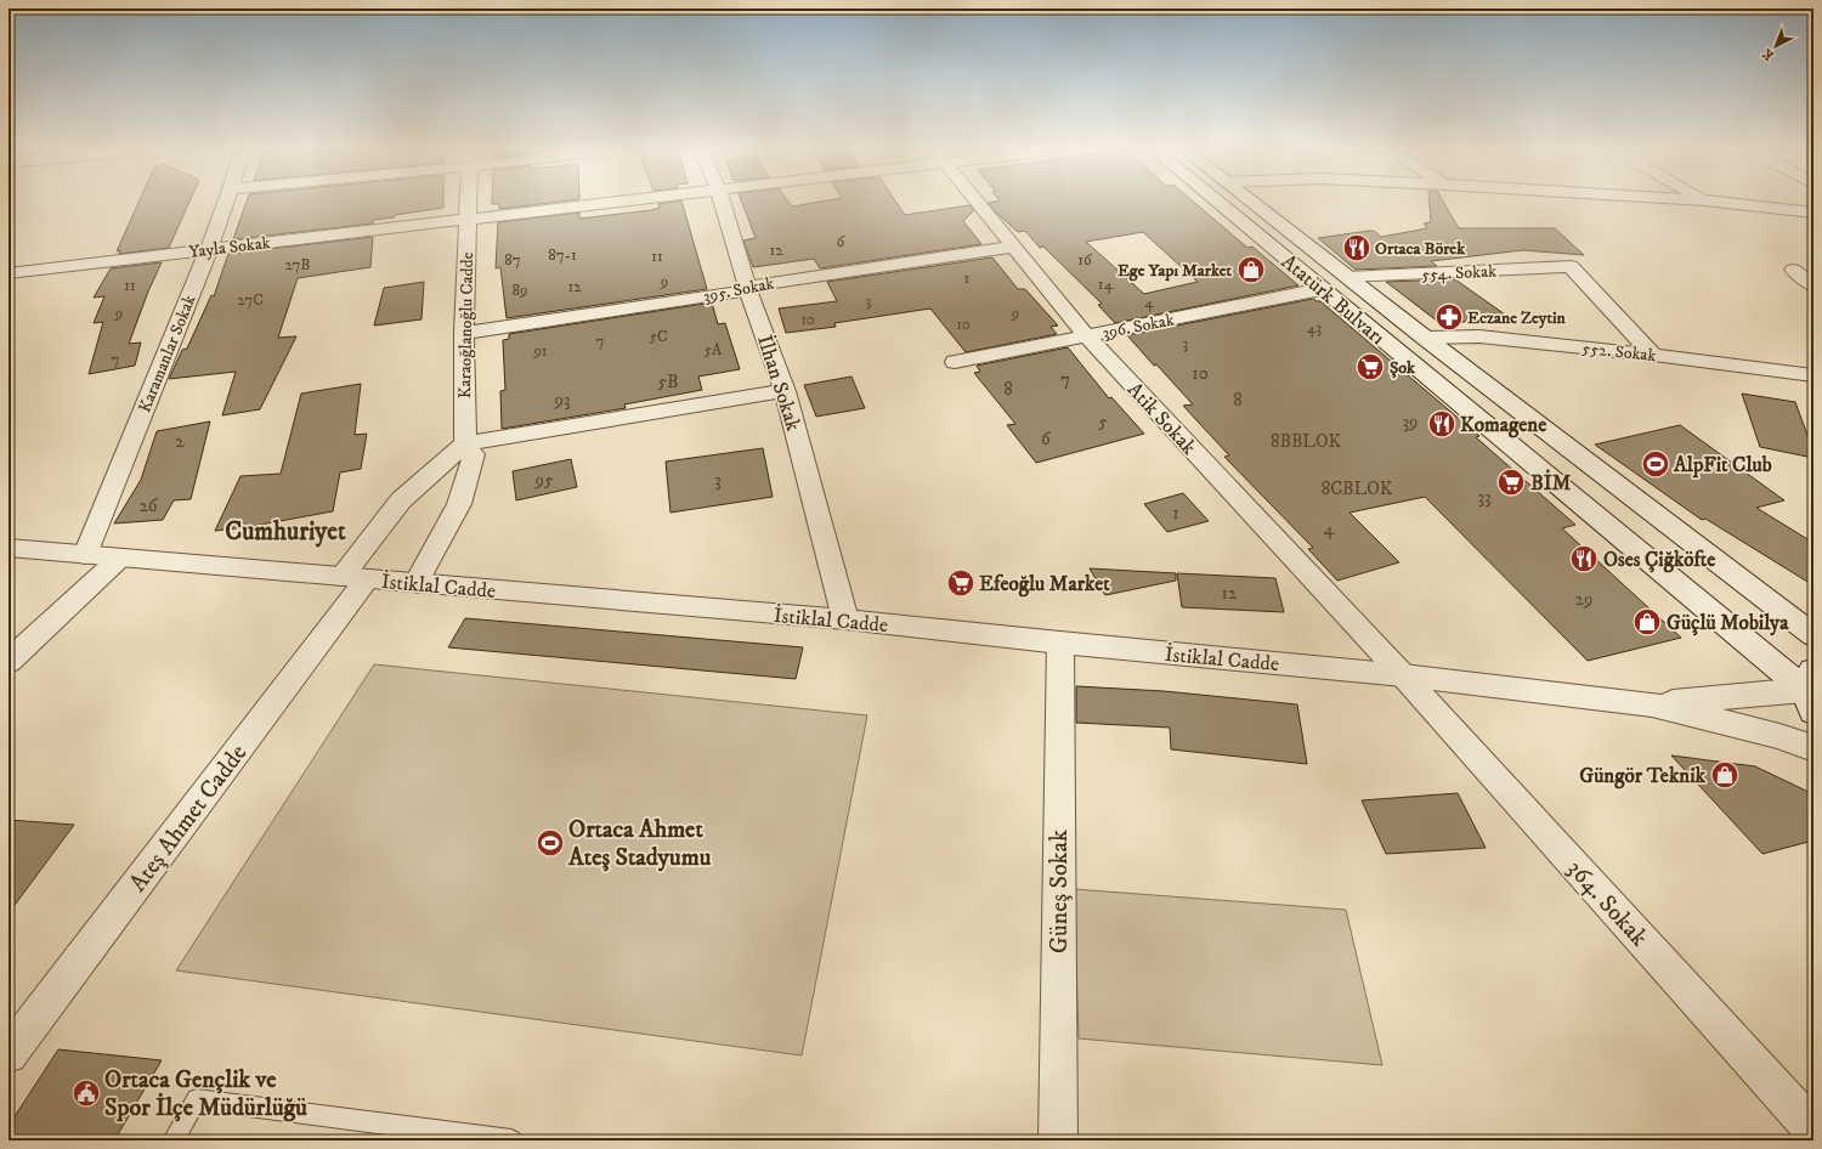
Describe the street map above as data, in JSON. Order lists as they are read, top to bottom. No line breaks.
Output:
{"streets":{"main road":["Atatürk Bulvarı","İstiklal Cadde"],"street":["Yayla Sokak","554. Sokak","395. Sokak","Karaoğlanoğlu Cadde","396. Sokak","552. Sokak","Karamanlar Sokak","İlhan Sokak","Atik Sokak","Ateş Ahmet Cadde","Güneş Sokak","364. Sokak"]},"crossings":[["Yayla Sokak","Karaoğlanoğlu Cadde"],["Yayla Sokak","Karamanlar Sokak"],["554. Sokak","Atatürk Bulvarı"],["554. Sokak","552. Sokak"],["395. Sokak","Karaoğlanoğlu Cadde"],["395. Sokak","İlhan Sokak"],["395. Sokak","Atik Sokak"],["Atatürk Bulvarı","396. Sokak"],["Atatürk Bulvarı","552. Sokak"],["Karaoğlanoğlu Cadde","İstiklal Cadde"],["396. Sokak","Atik Sokak"],["Karamanlar Sokak","İstiklal Cadde"],["İlhan Sokak","İstiklal Cadde"],["Atik Sokak","İstiklal Cadde"],["Atik Sokak","364. Sokak"],["İstiklal Cadde","Ateş Ahmet Cadde"],["İstiklal Cadde","Güneş Sokak"],["İstiklal Cadde","364. Sokak"]],"districts":["Cumhuriyet"],"places":{"restaurant":["Ortaca Börek","Komagene","Oses Çiğköfte"],"shop":["Ege Yapı Market","Güçlü Mobilya","Güngör Teknik"],"pharmacy":["Eczane Zeytin"],"supermarket":["Şok","BİM","Efeoğlu Market"],"sports":["AlpFit Club","Ortaca Ahmet Ateş Stadyumu"],"public building":["Ortaca Gençlik ve Spor İlçe Müdürlüğü"]},"house_numbers":["6","12","87-1","11","87","16","27B","1","9","14","11","12","89","27C","3","4","9","9","10","10","43","5C","7","3","5A","91","7","10","7","5B","8","93","8","5","39","6","2","8BBLOK","95","3","8CBLOK","33","26","1","4","12","29"],"north":"bottom left"}
